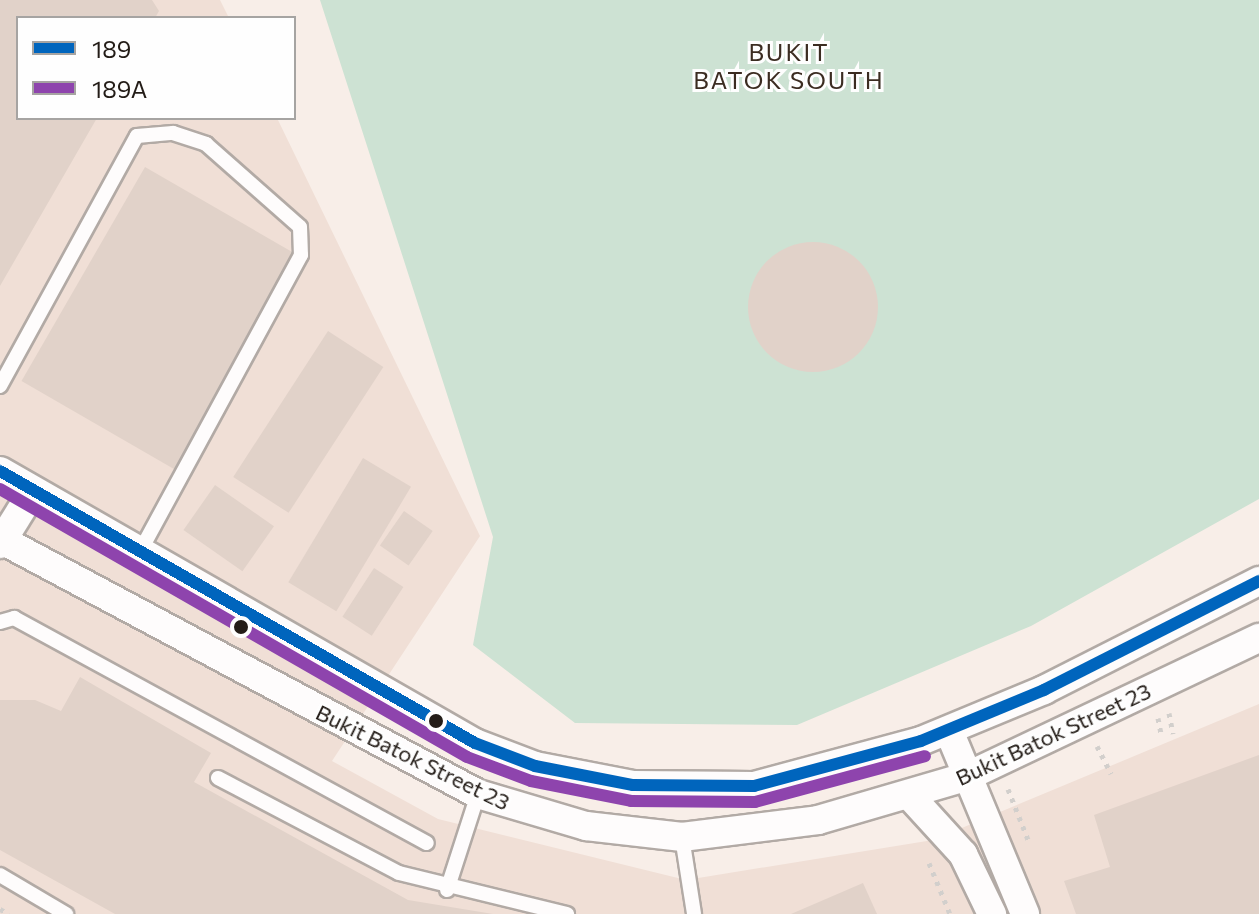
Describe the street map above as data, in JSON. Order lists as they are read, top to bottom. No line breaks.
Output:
{"streets":{"street":["Bukit Batok Street 23"]},"districts":["BUKIT BATOK SOUTH"],"lines":["transit line 189","transit line 189A"],"legend":["189","189A"]}
